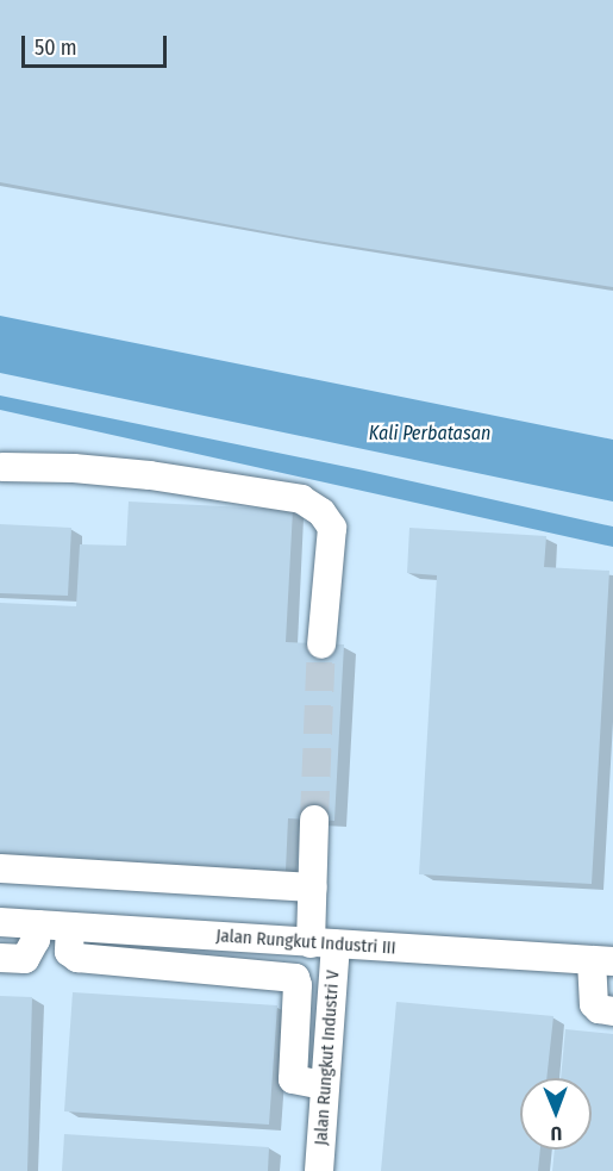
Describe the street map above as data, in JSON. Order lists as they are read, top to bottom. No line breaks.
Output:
{"streets":{"street":["Jalan Rungkut Industri III","Jalan Rungkut Industri V"]},"crossings":[["Jalan Rungkut Industri III","Jalan Rungkut Industri V"]],"water":["Kali Perbatasan"],"scale_bar":"50 m","north":"bottom"}
